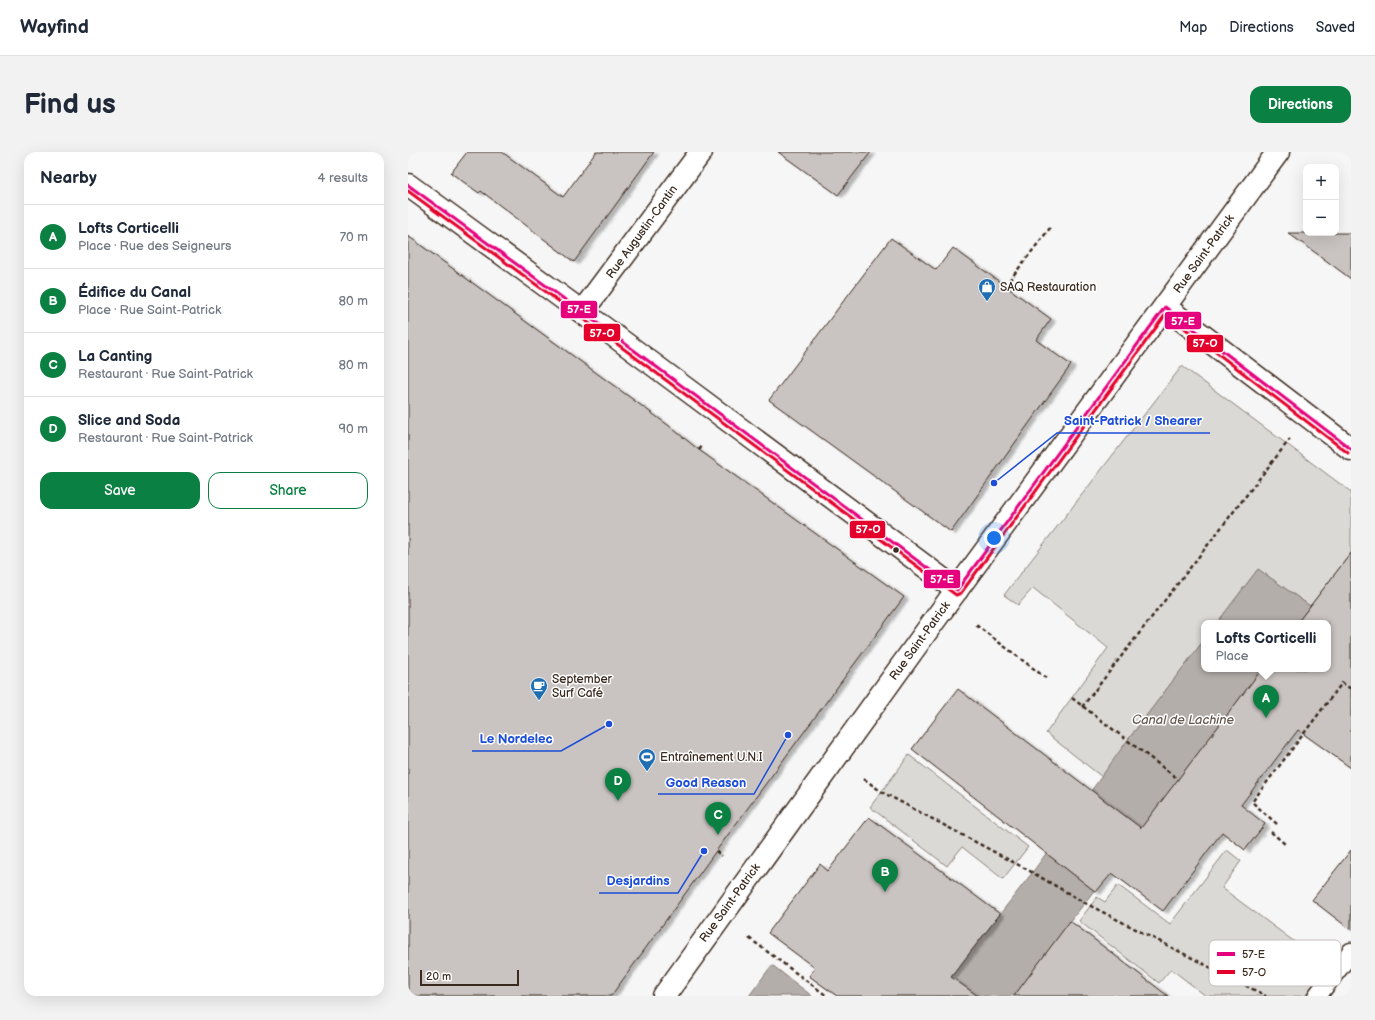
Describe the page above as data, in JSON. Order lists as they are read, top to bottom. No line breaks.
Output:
{"streets":{"street":["Rue Augustin-Cantin","Rue Saint-Patrick"]},"water":["Canal de Lachine"],"places":{"shop":["SAQ Restauration"],"other":["Saint-Patrick / Shearer","Le Nordelec","Good Reason","Desjardins"],"cafe":["September Surf Café"],"sports":["Entraînement U.N.I"]},"lines":["transit line 57-E","transit line 57-O"],"legend":["57-E","57-O"],"scale_bar":"20 m","page":{"header":"Wayfind","nav":["Map","Directions","Saved"],"buttons":["Directions",["Save","Share"]],"title":"Find us","heading":["Nearby","4 results"],"map_buttons":["+","−"],"list":[{"mark":"A","name":"Lofts Corticelli","note":"Place · Rue des Seigneurs","value":"70 m"},{"mark":"B","name":"Édifice du Canal","note":"Place · Rue Saint-Patrick","value":"80 m"},{"mark":"C","name":"La Canting","note":"Restaurant · Rue Saint-Patrick","value":"80 m"},{"mark":"D","name":"Slice and Soda","note":"Restaurant · Rue Saint-Patrick","value":"90 m"}],"popup":["Lofts Corticelli","Place"],"pins":["A","D","C","B"],"scale":"20 m"}}
